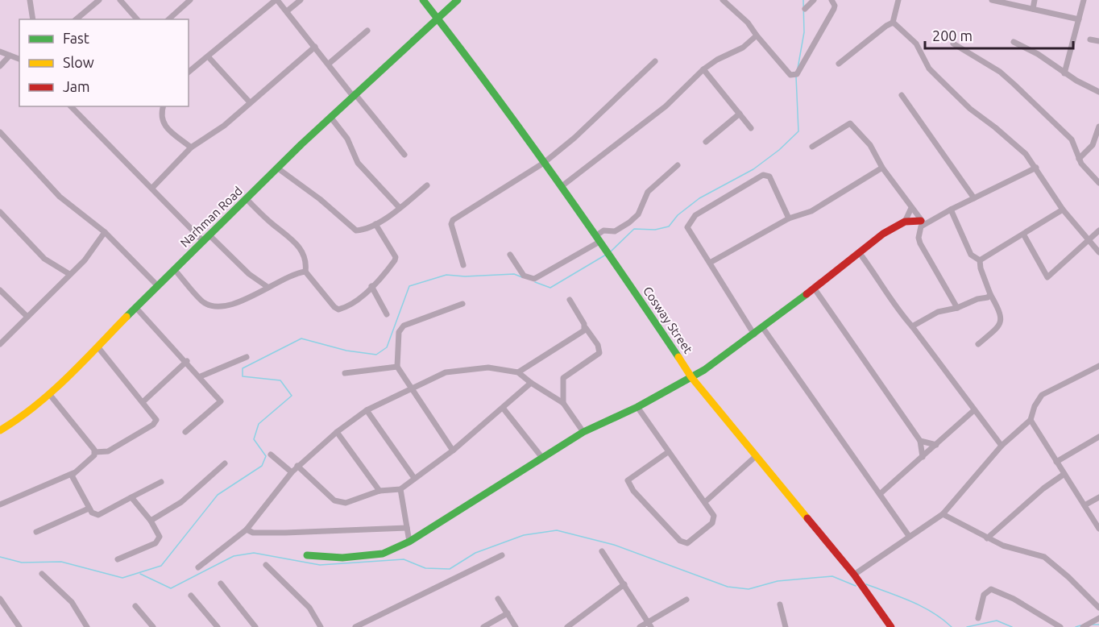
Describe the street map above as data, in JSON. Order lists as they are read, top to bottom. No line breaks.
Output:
{"streets":{"street":["Narhman Road","Cosway Street"]},"crossings":[["Narhman Road","Cosway Street"]],"legend":["Fast","Slow","Jam"],"scale_bar":"200 m"}
